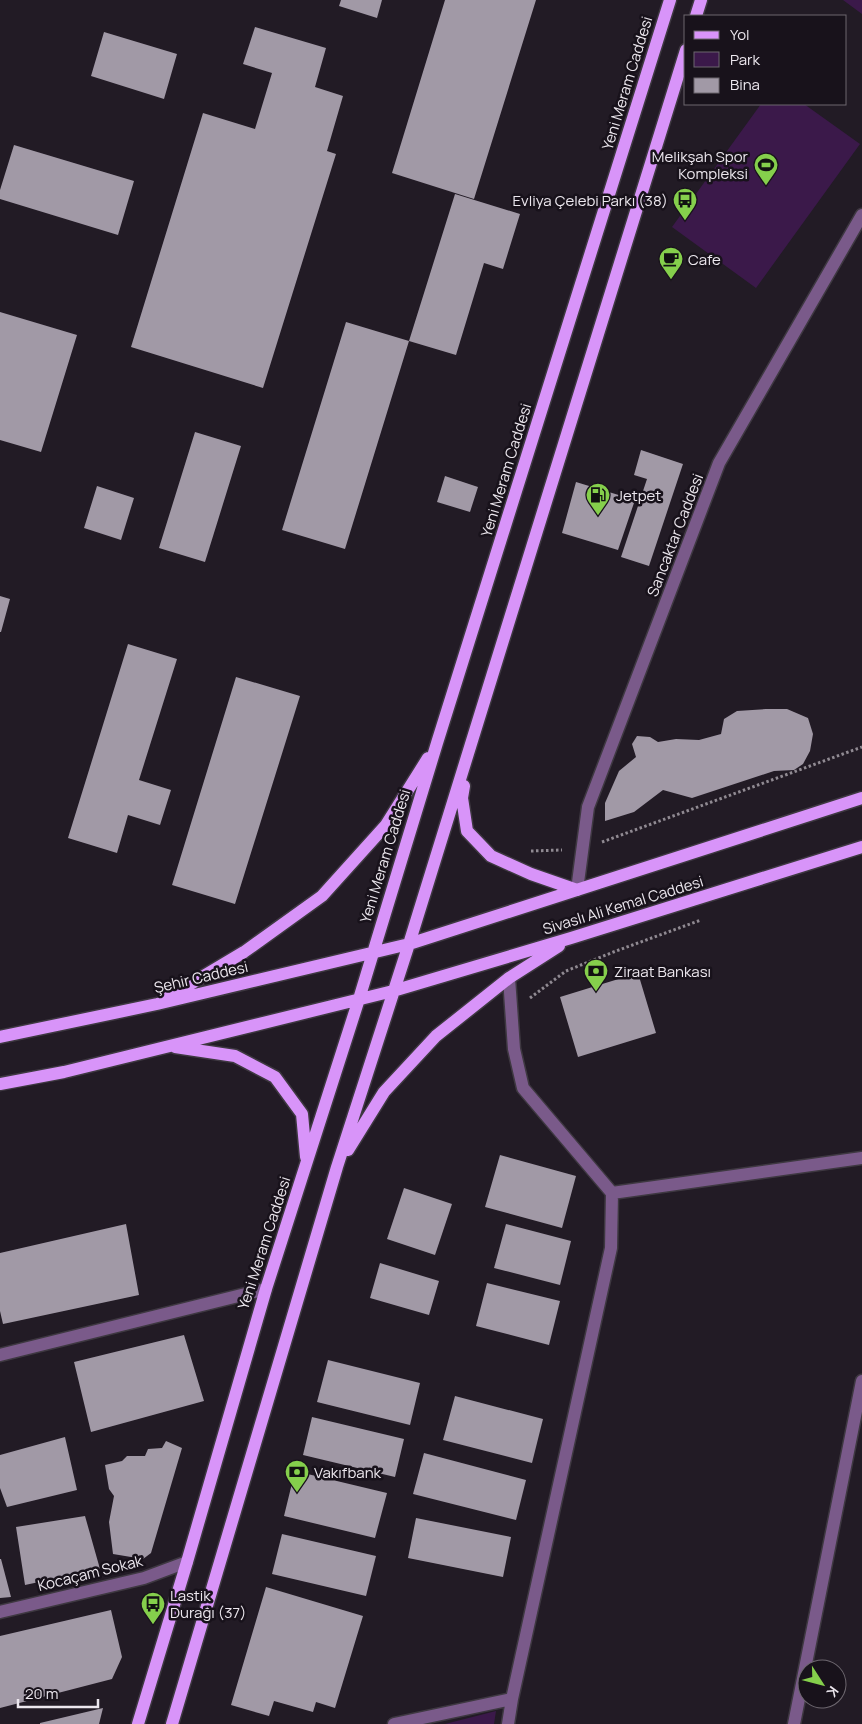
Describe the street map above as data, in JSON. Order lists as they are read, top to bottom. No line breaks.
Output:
{"streets":{"main road":["Yeni Meram Caddesi","Sivaslı Ali Kemal Caddesi","Şehir Caddesi"],"street":["Sancaktar Caddesi","Kocaçam Sokak"]},"crossings":[["Yeni Meram Caddesi","Şehir Caddesi"],["Yeni Meram Caddesi","Kocaçam Sokak"],["Sancaktar Caddesi","Sivaslı Ali Kemal Caddesi"],["Sivaslı Ali Kemal Caddesi","Şehir Caddesi"]],"places":{"sports":["Melikşah Spor Kompleksi"],"bus stop":["Evliya Çelebi Parkı (38)","Lastik Durağı (37)"],"cafe":["Cafe"],"fuel station":["Jetpet"],"bank":["Ziraat Bankası","Vakıfbank"]},"legend":["Yol","Park","Bina"],"scale_bar":"20 m","north":"bottom right"}
